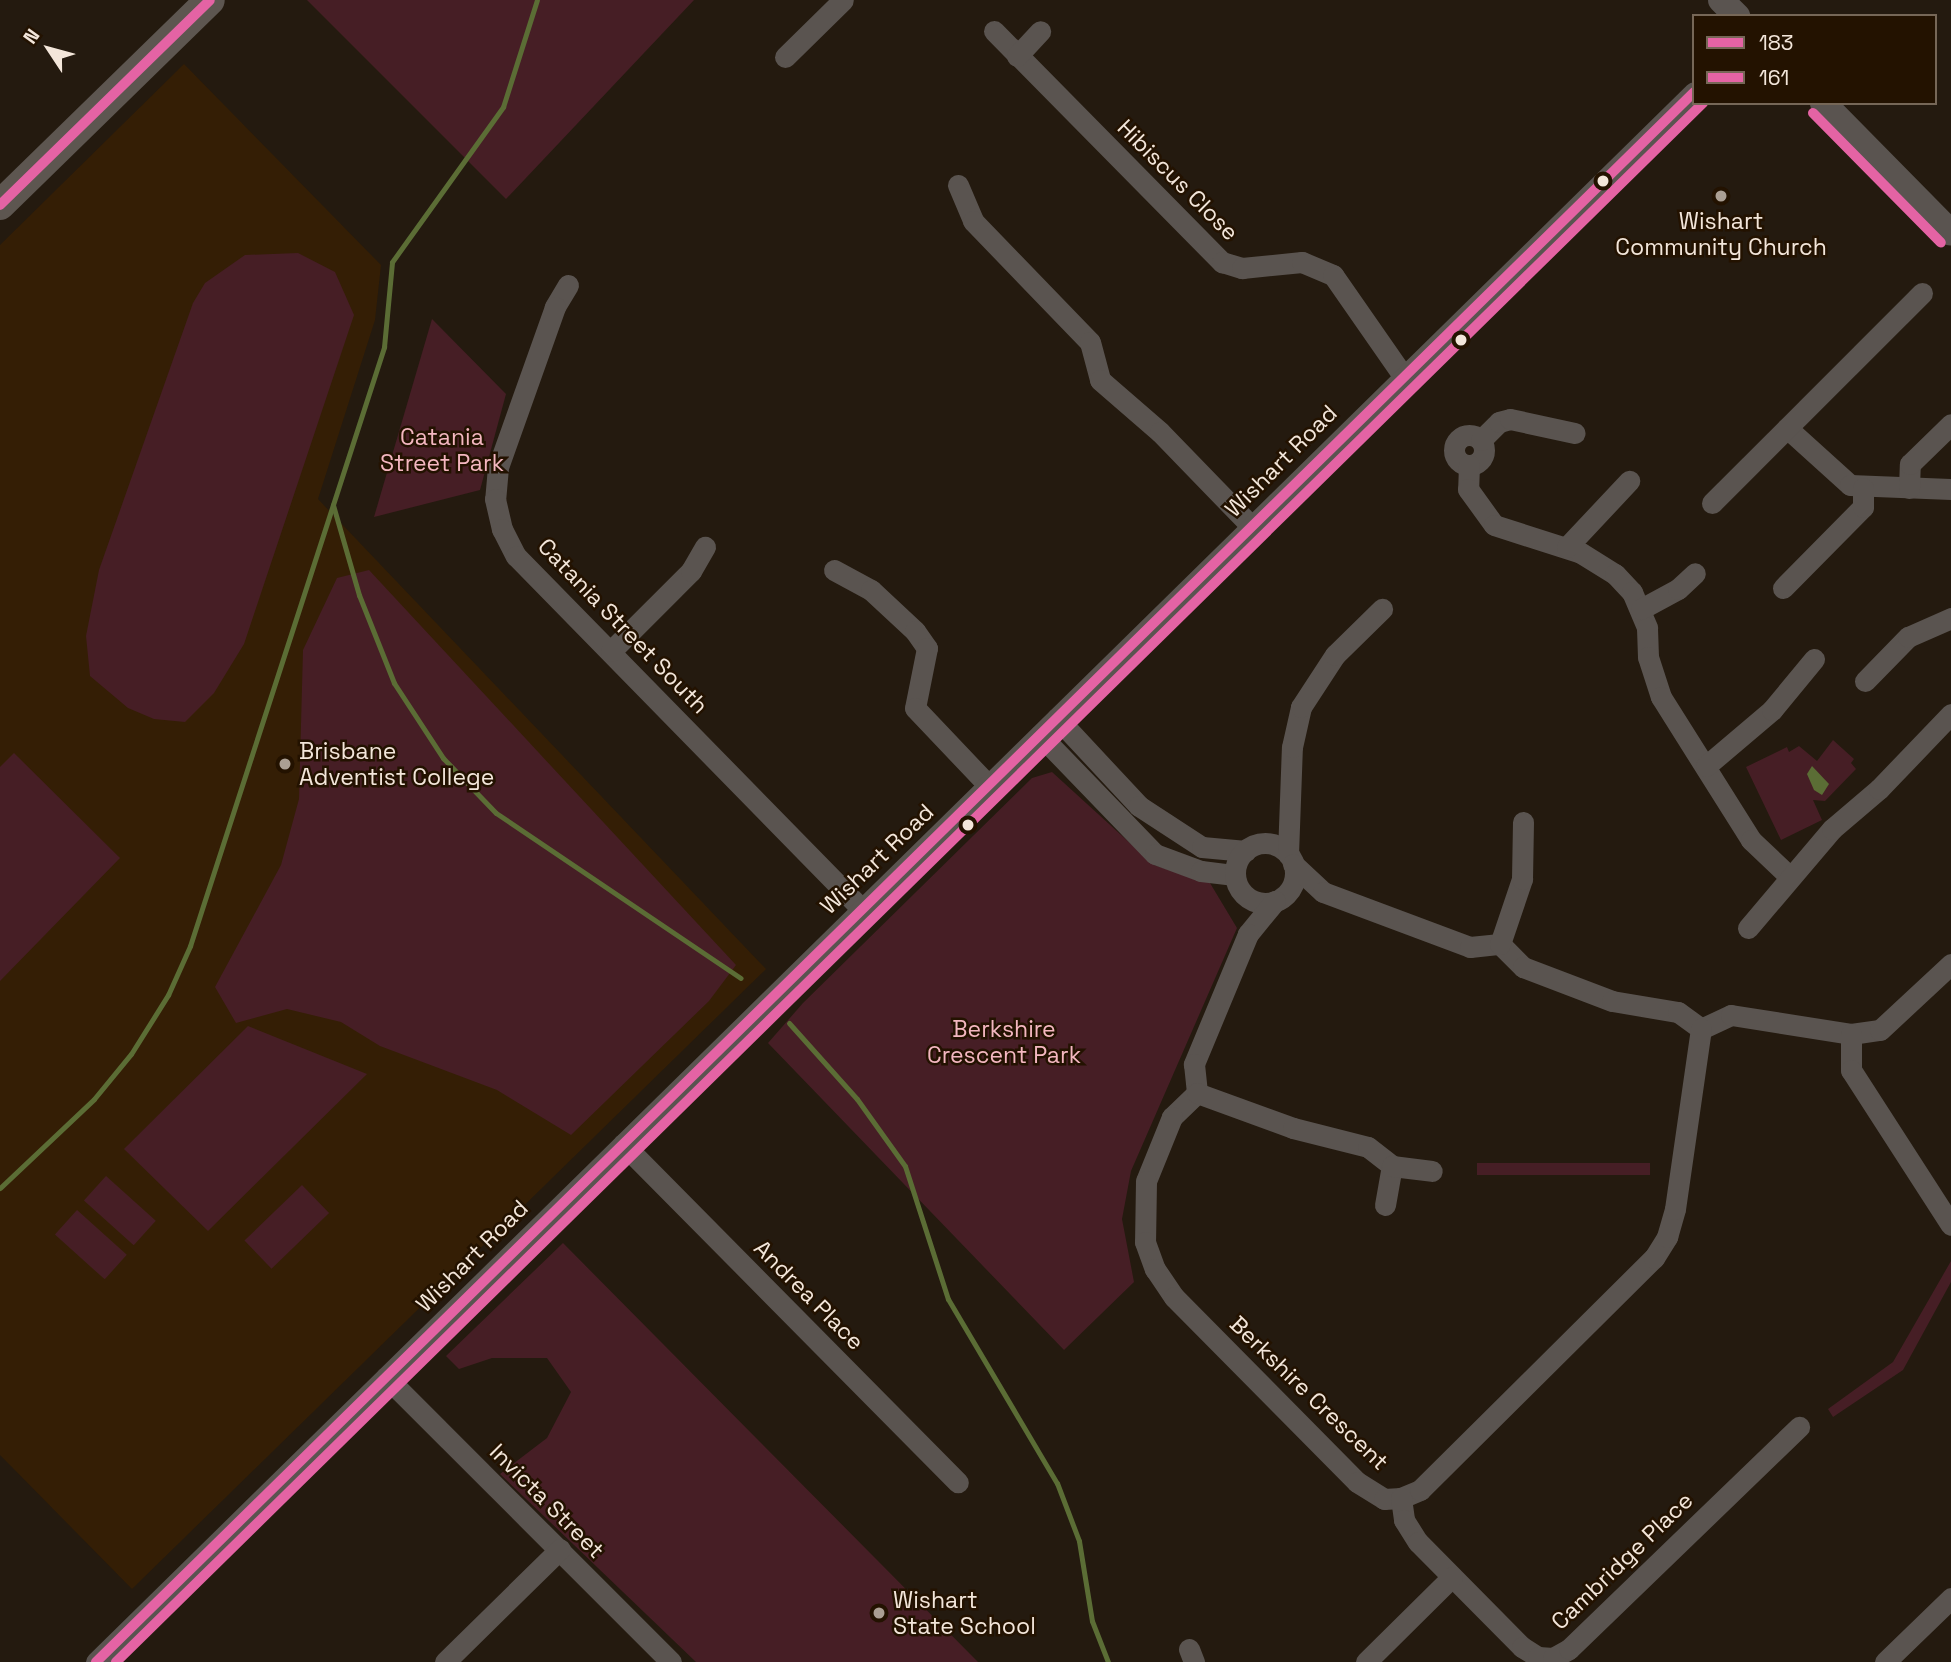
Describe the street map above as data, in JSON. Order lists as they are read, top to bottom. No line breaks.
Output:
{"streets":{"street":["Hibiscus Close","Wishart Road","Catania Street South","Andrea Place","Berkshire Crescent","Invicta Street","Cambridge Place"]},"crossings":[["Hibiscus Close","Wishart Road"],["Wishart Road","Catania Street South"],["Wishart Road","Andrea Place"],["Wishart Road","Invicta Street"],["Berkshire Crescent","Cambridge Place"]],"parks":["Catania Street Park","Berkshire Crescent Park"],"places":["Wishart Community Church","Brisbane Adventist College","Wishart State School"],"lines":["transit line 183","transit line 161"],"legend":["183","161"],"north":"top left"}
